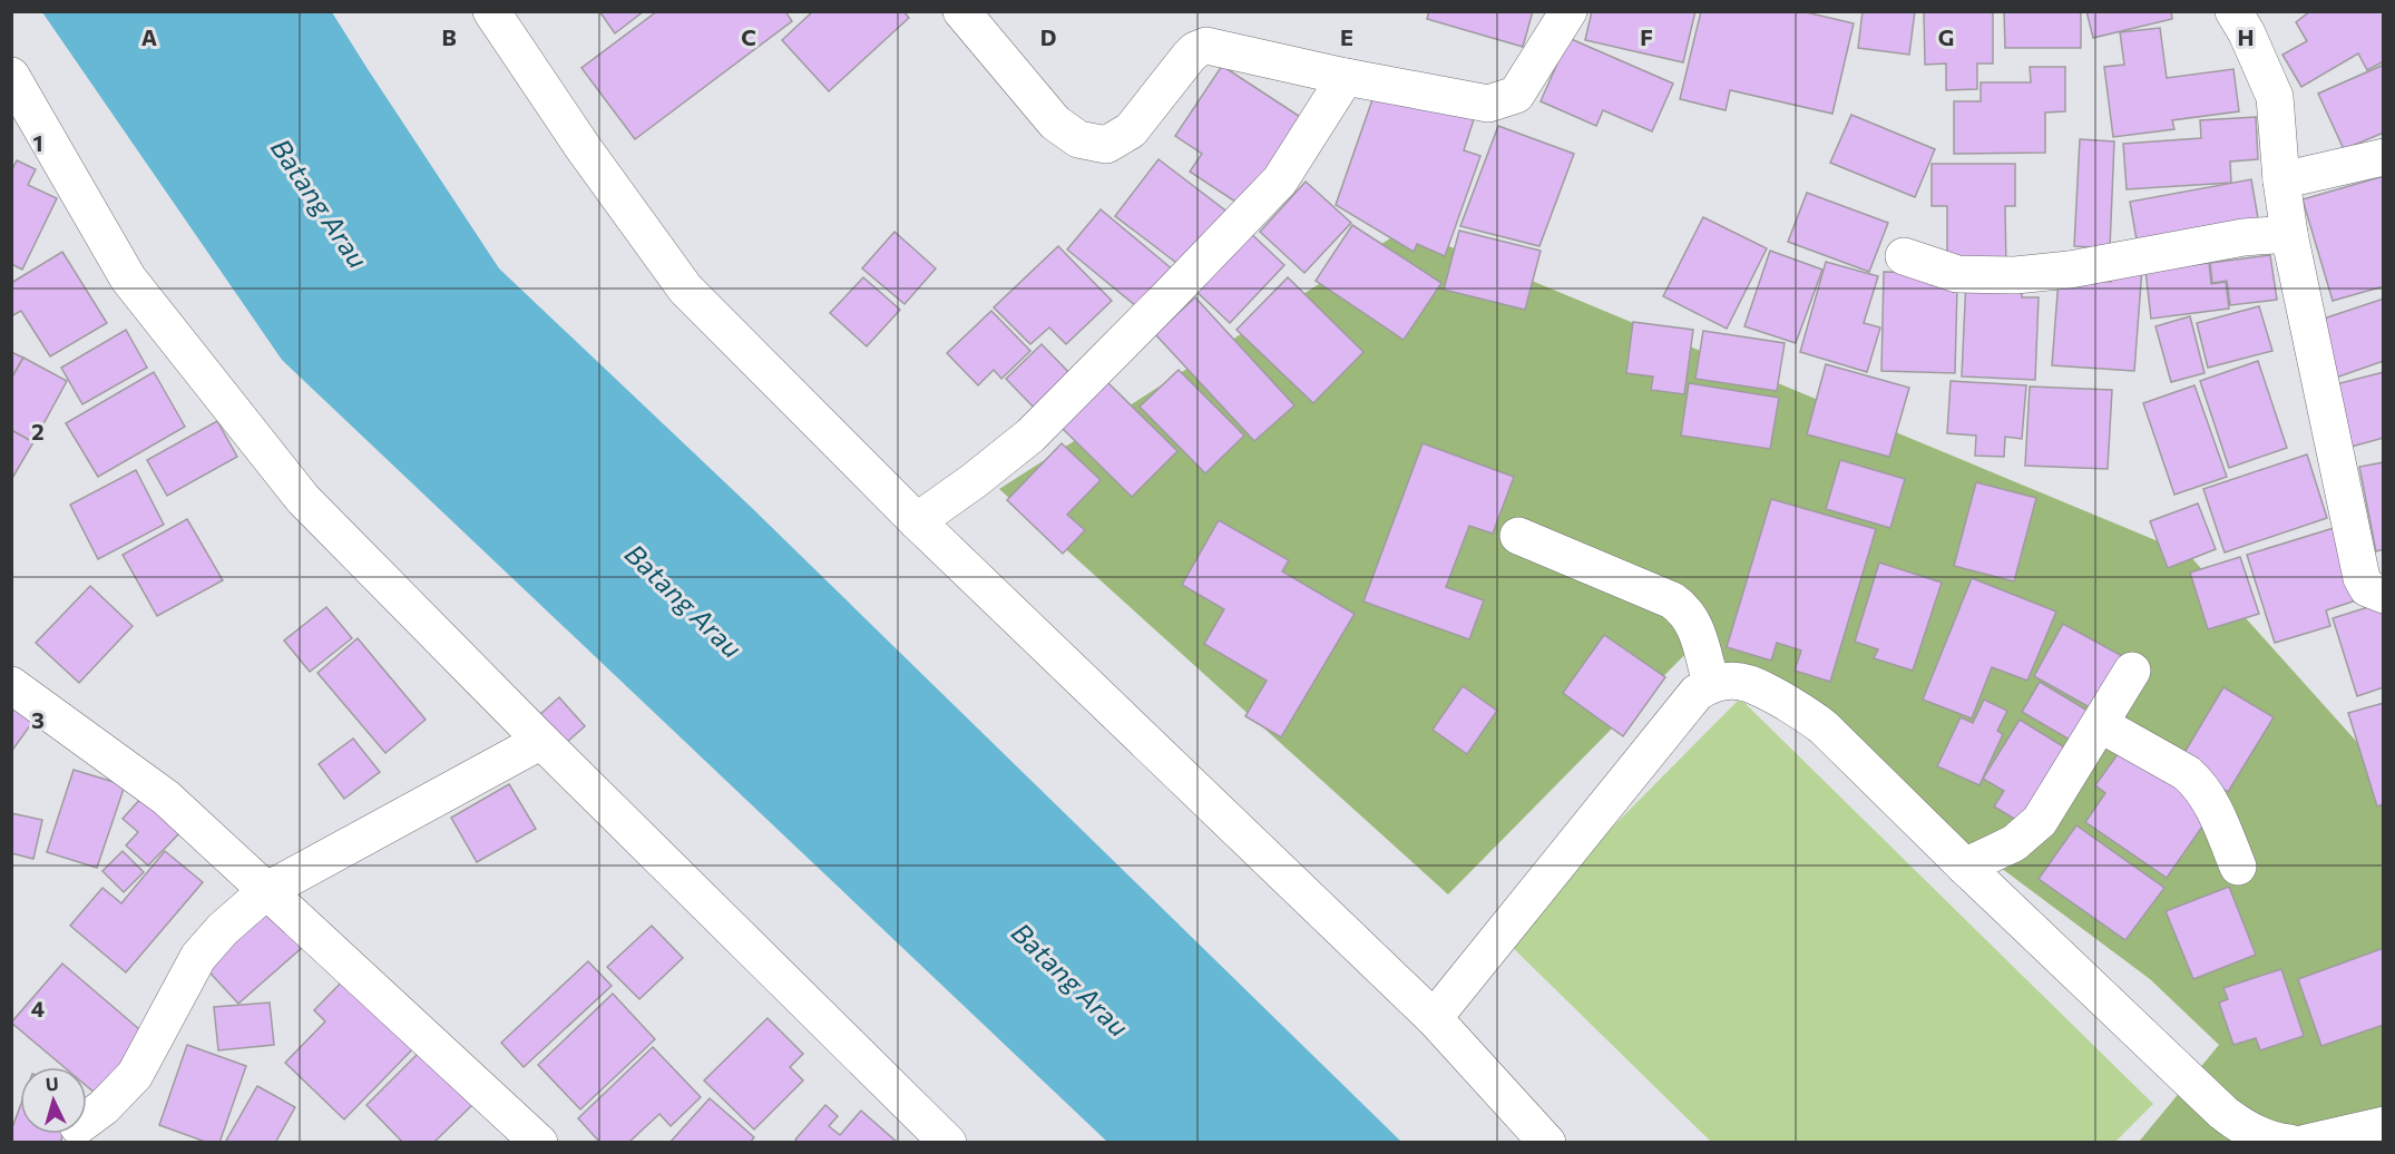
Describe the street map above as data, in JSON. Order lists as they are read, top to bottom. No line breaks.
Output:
{"water":["Batang Arau"],"north":"top","grid":{"columns":["A","B","C","D","E","F","G","H"],"rows":["1","2","3","4"]}}
